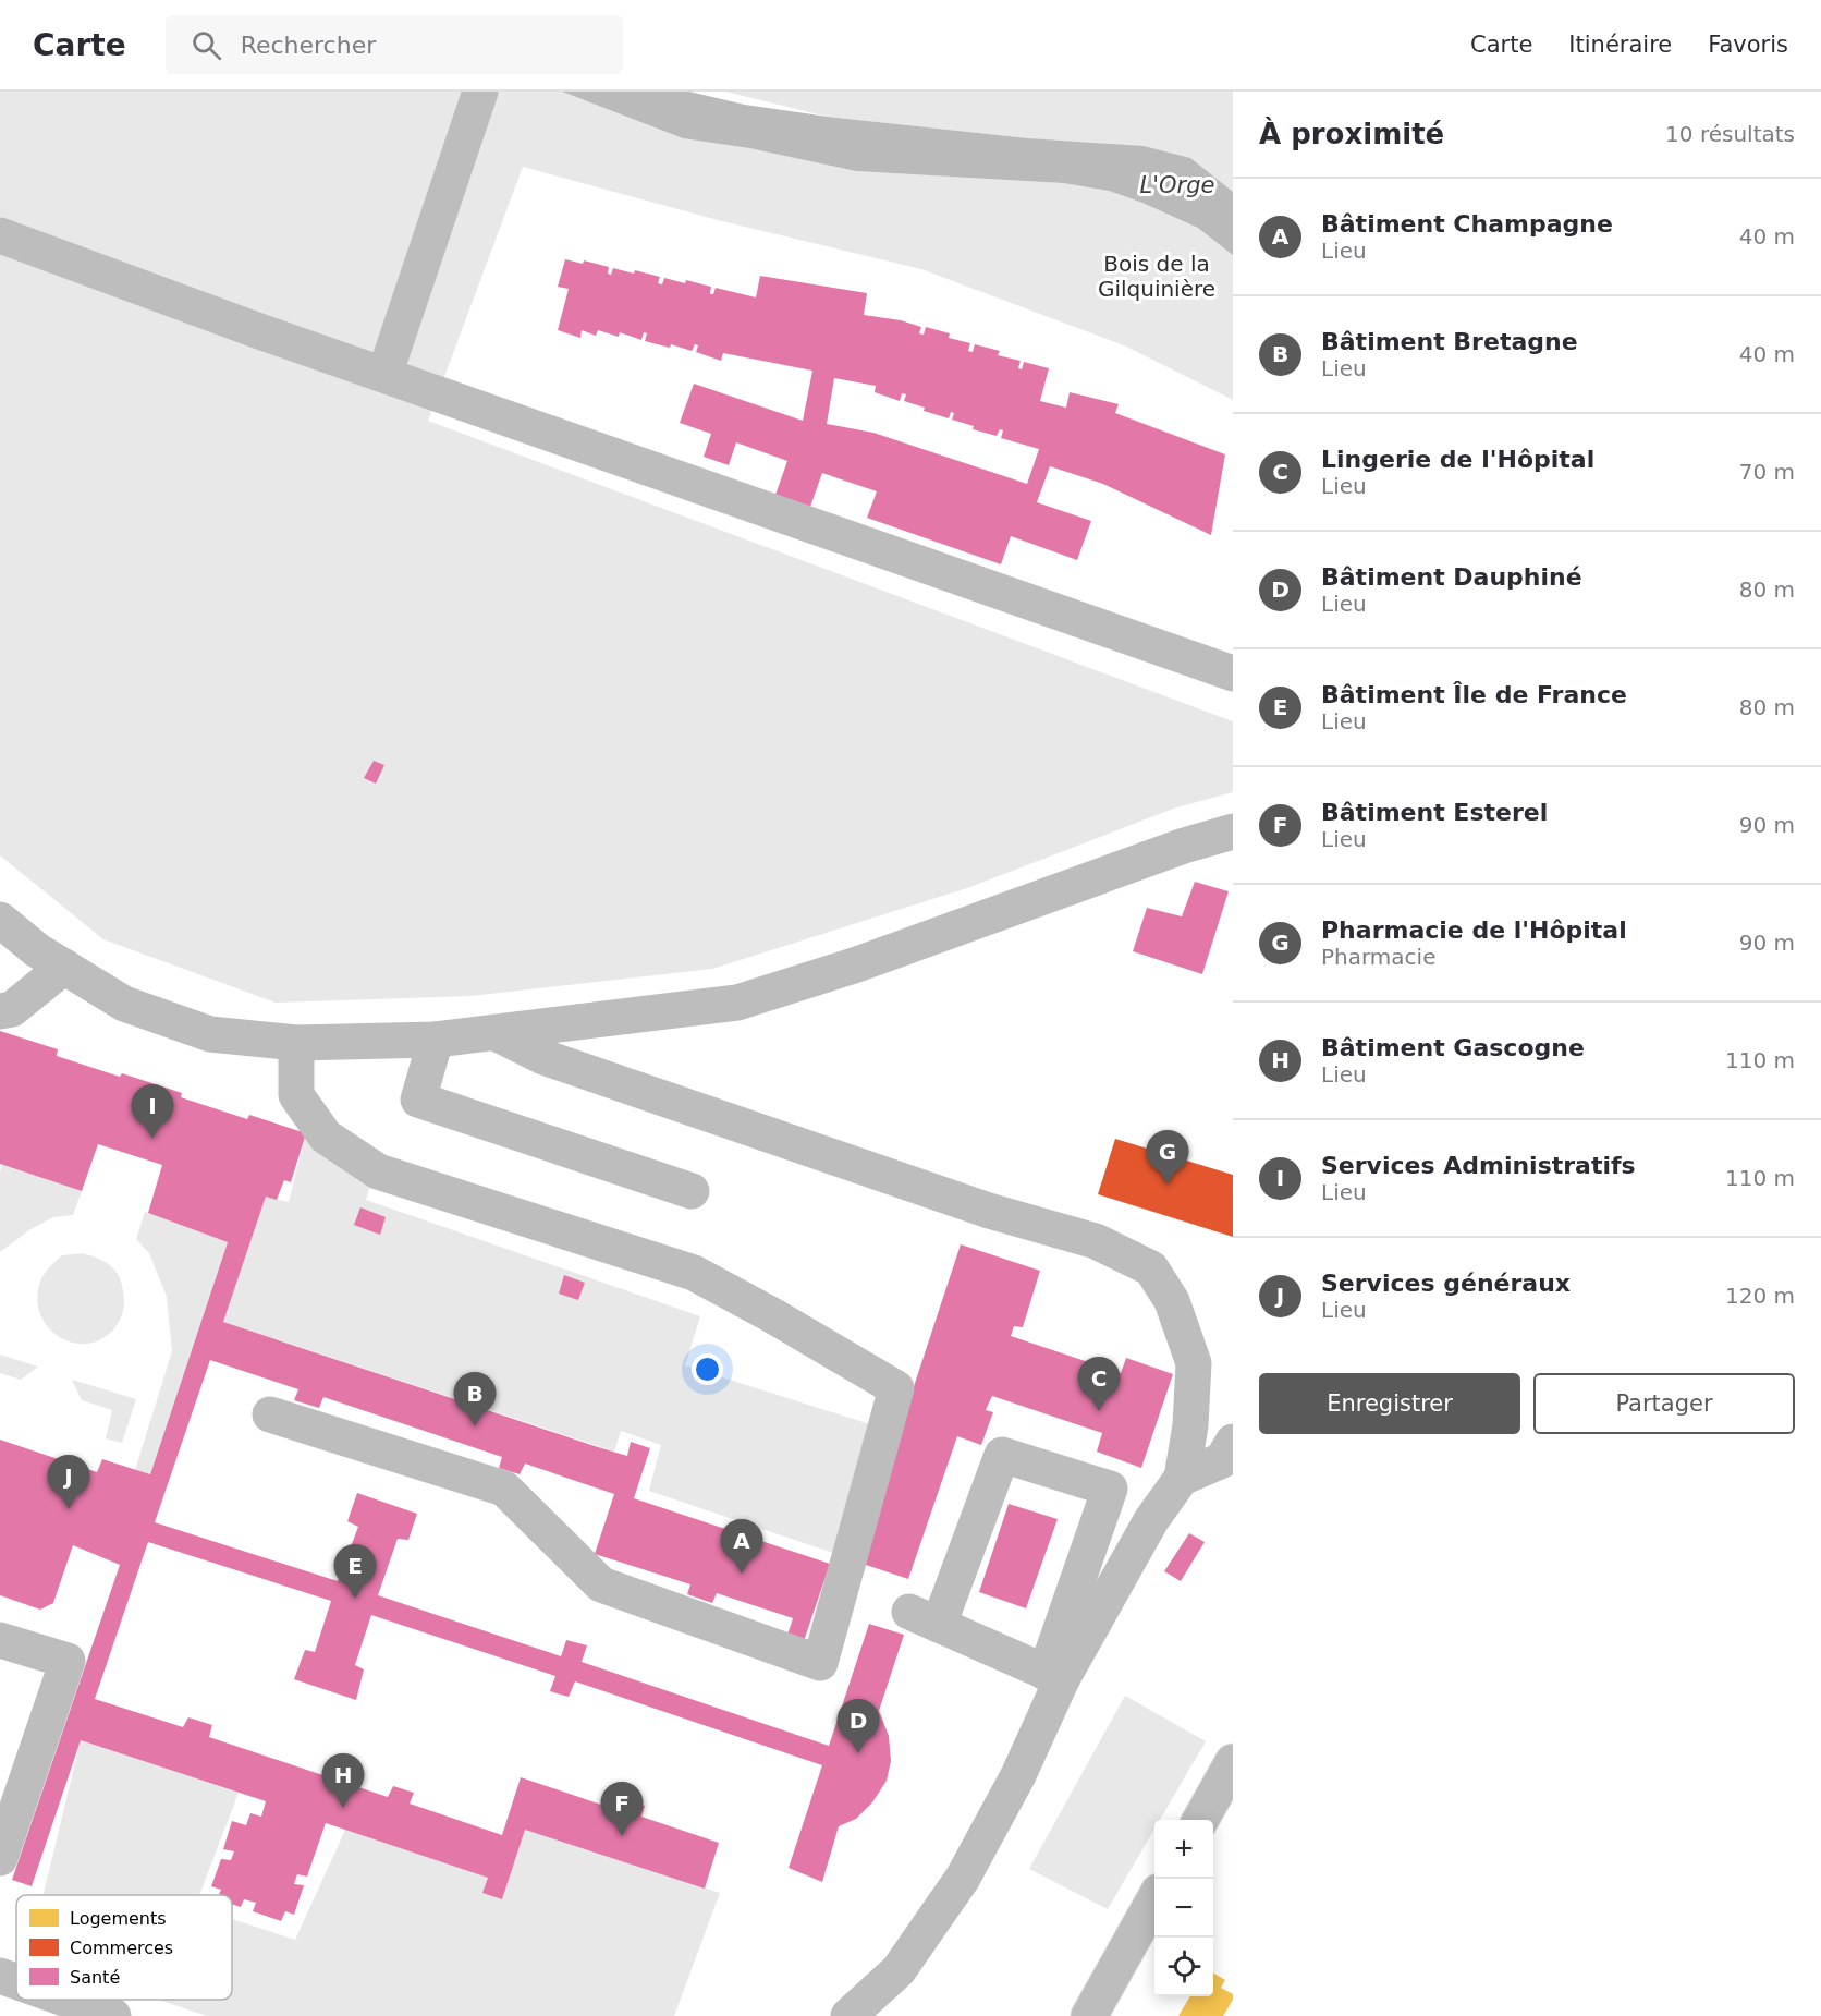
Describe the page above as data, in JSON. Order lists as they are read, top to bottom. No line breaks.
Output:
{"water":["L'Orge"],"parks":["Bois de la Gilquinière"],"legend":["Logements","Commerces","Santé"],"page":{"header":"Carte","search":"Rechercher","nav":["Carte","Itinéraire","Favoris"],"heading":["À proximité","10 résultats"],"list":[{"mark":"A","name":"Bâtiment Champagne","note":"Lieu","value":"40 m"},{"mark":"B","name":"Bâtiment Bretagne","note":"Lieu","value":"40 m"},{"mark":"C","name":"Lingerie de l'Hôpital","note":"Lieu","value":"70 m"},{"mark":"D","name":"Bâtiment Dauphiné","note":"Lieu","value":"80 m"},{"mark":"E","name":"Bâtiment Île de France","note":"Lieu","value":"80 m"},{"mark":"F","name":"Bâtiment Esterel","note":"Lieu","value":"90 m"},{"mark":"G","name":"Pharmacie de l'Hôpital","note":"Pharmacie","value":"90 m"},{"mark":"H","name":"Bâtiment Gascogne","note":"Lieu","value":"110 m"},{"mark":"I","name":"Services Administratifs","note":"Lieu","value":"110 m"},{"mark":"J","name":"Services généraux","note":"Lieu","value":"120 m"}],"pins":["I","G","C","B","J","A","E","D","H","F"],"buttons":["Enregistrer","Partager"],"map_buttons":["+","−"]}}
